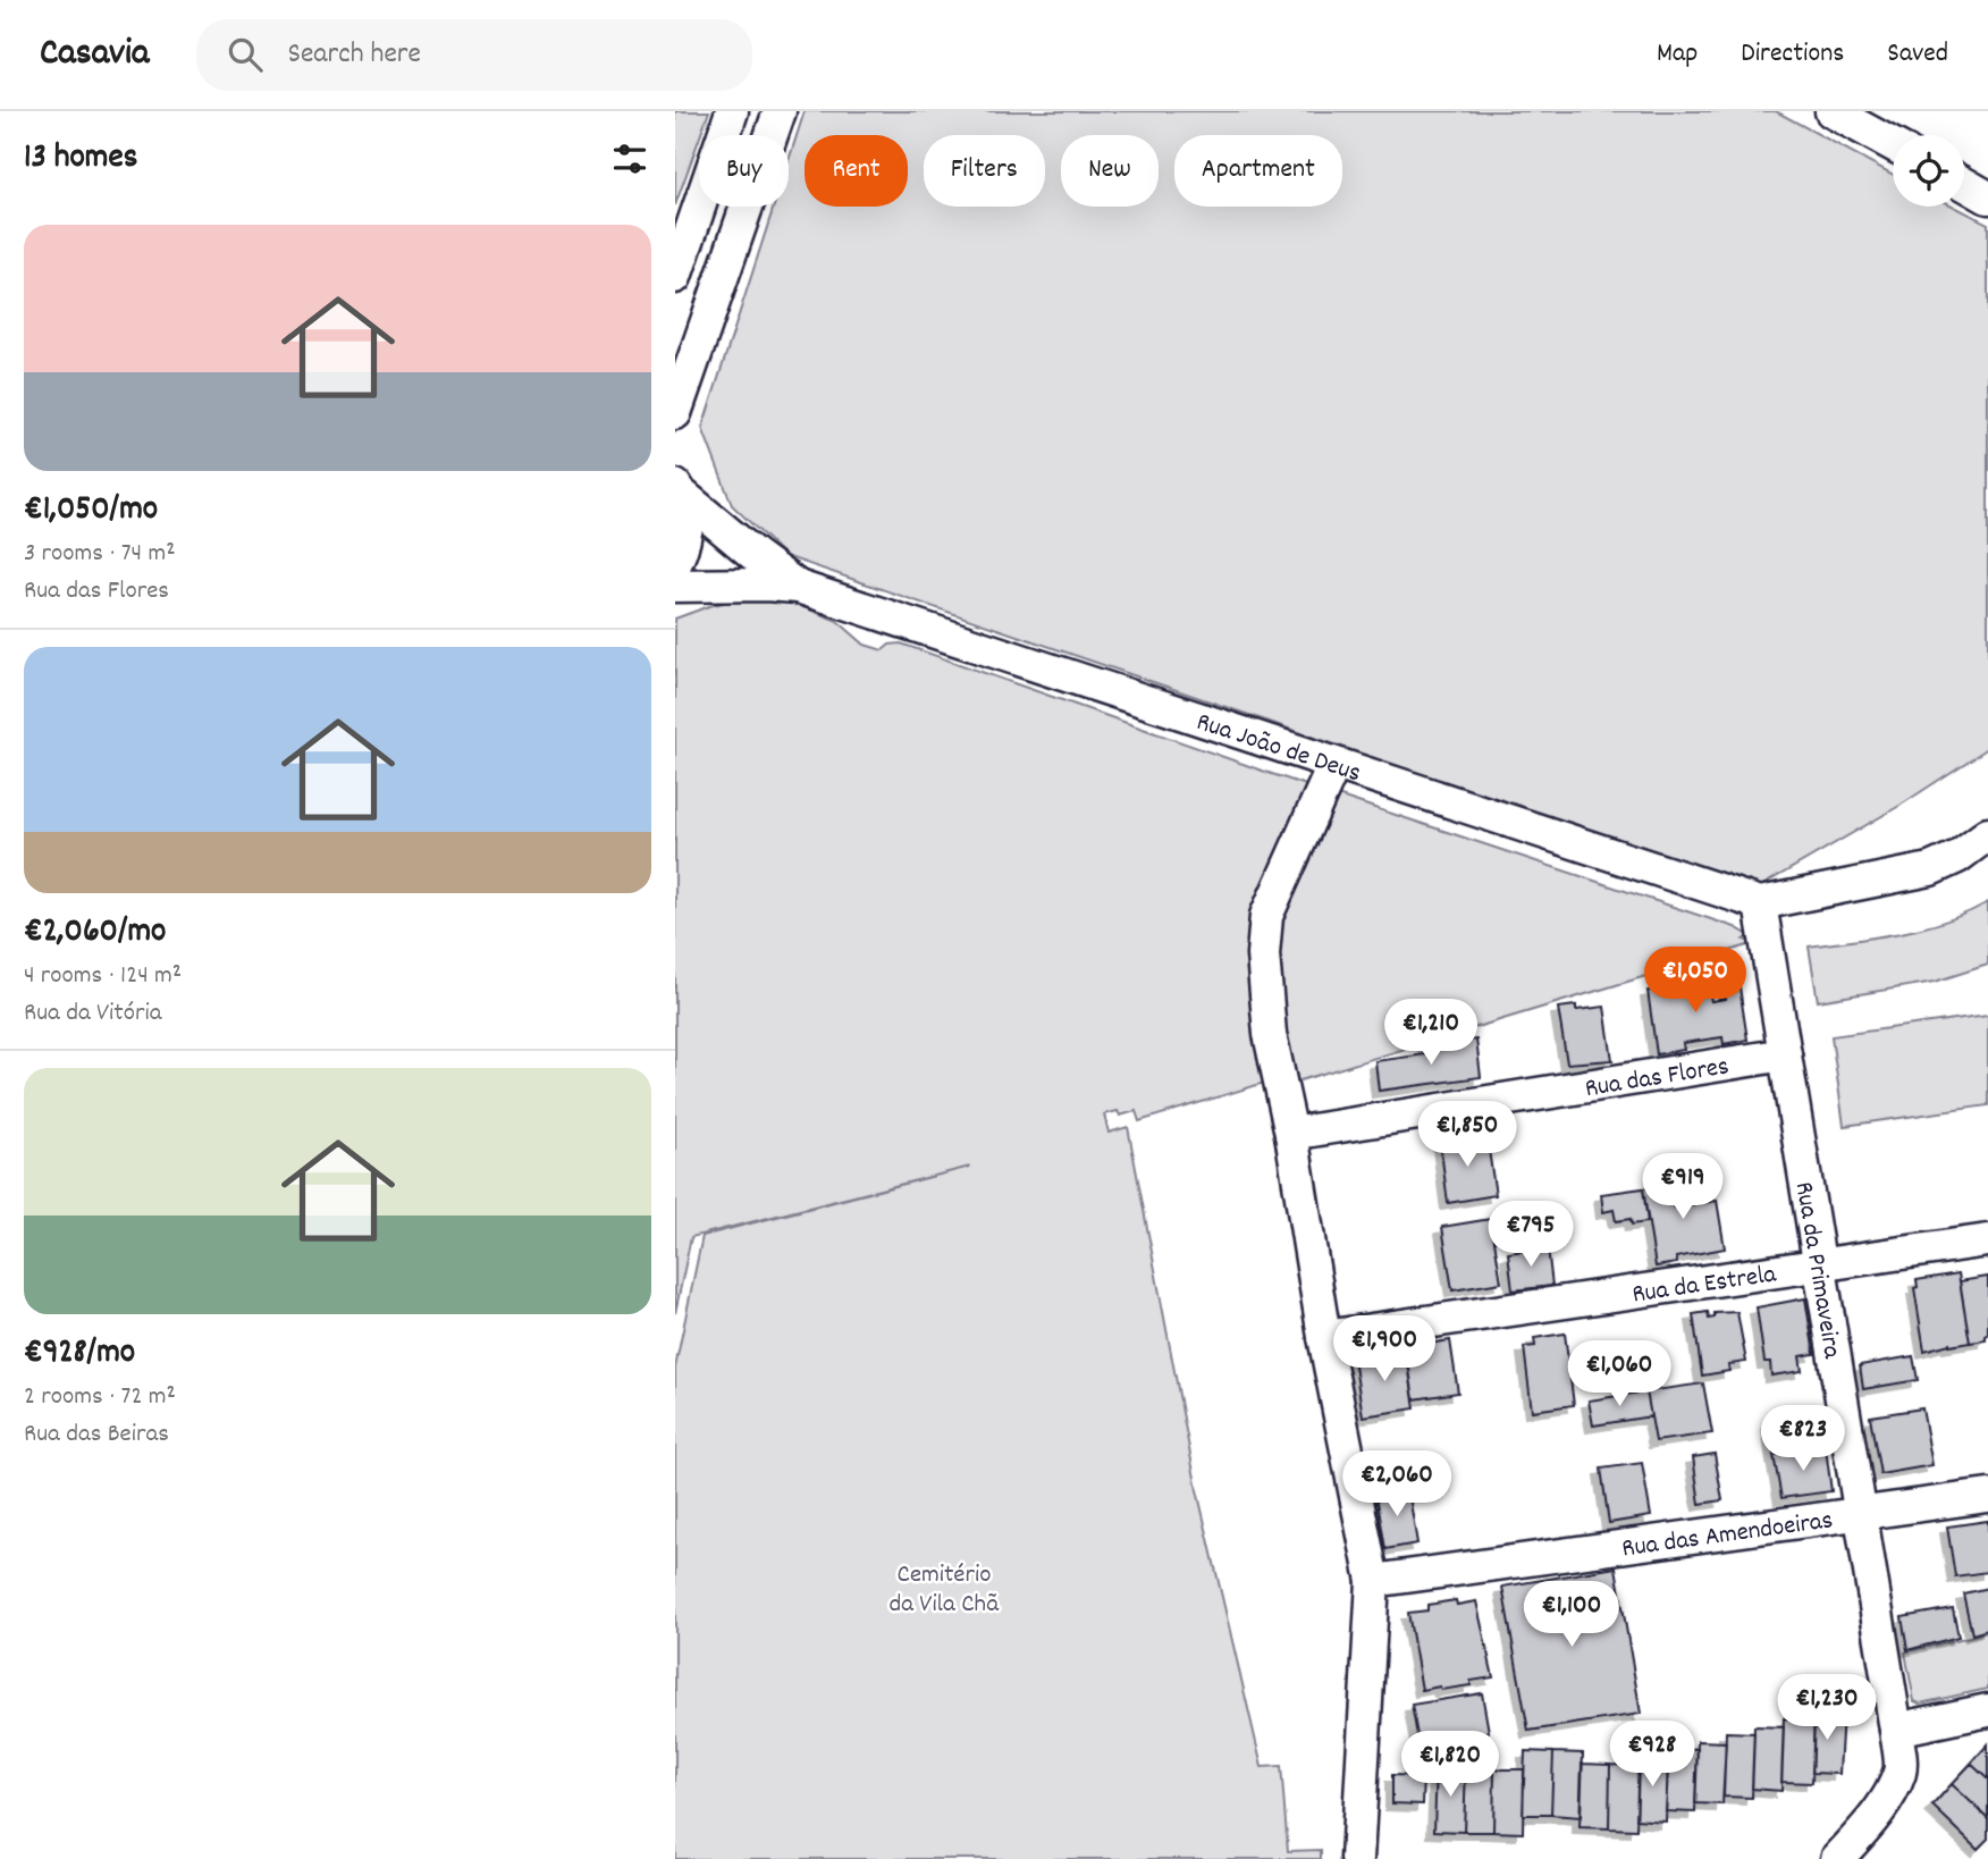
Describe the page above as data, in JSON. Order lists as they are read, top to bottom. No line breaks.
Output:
{"streets":{"street":["Rua João de Deus","Rua das Flores","Rua da Primaveira","Rua da Estrela","Rua das Amendoeiras"]},"crossings":[["Rua João de Deus","Rua da Primaveira"],["Rua das Flores","Rua da Primaveira"],["Rua da Primaveira","Rua da Estrela"],["Rua da Primaveira","Rua das Amendoeiras"]],"parks":["Cemitério da Vila Chã"],"page":{"header":"Casavia","search":"Search here","nav":["Map","Directions","Saved"],"heading":"13 homes","chip":["Buy","Rent","Filters","New","Apartment"],"list":[{"name":"€1,050/mo","note":"3 rooms · 74 m² · Rua das Flores"},{"name":"€2,060/mo","note":"4 rooms · 124 m² · Rua da Vitória"},{"name":"€928/mo","note":"2 rooms · 72 m² · Rua das Beiras"}],"price":["€1,050","€1,210","€1,850","€919","€795","€1,900","€1,060","€823","€2,060","€1,100","€1,230","€928","€1,820"]}}
